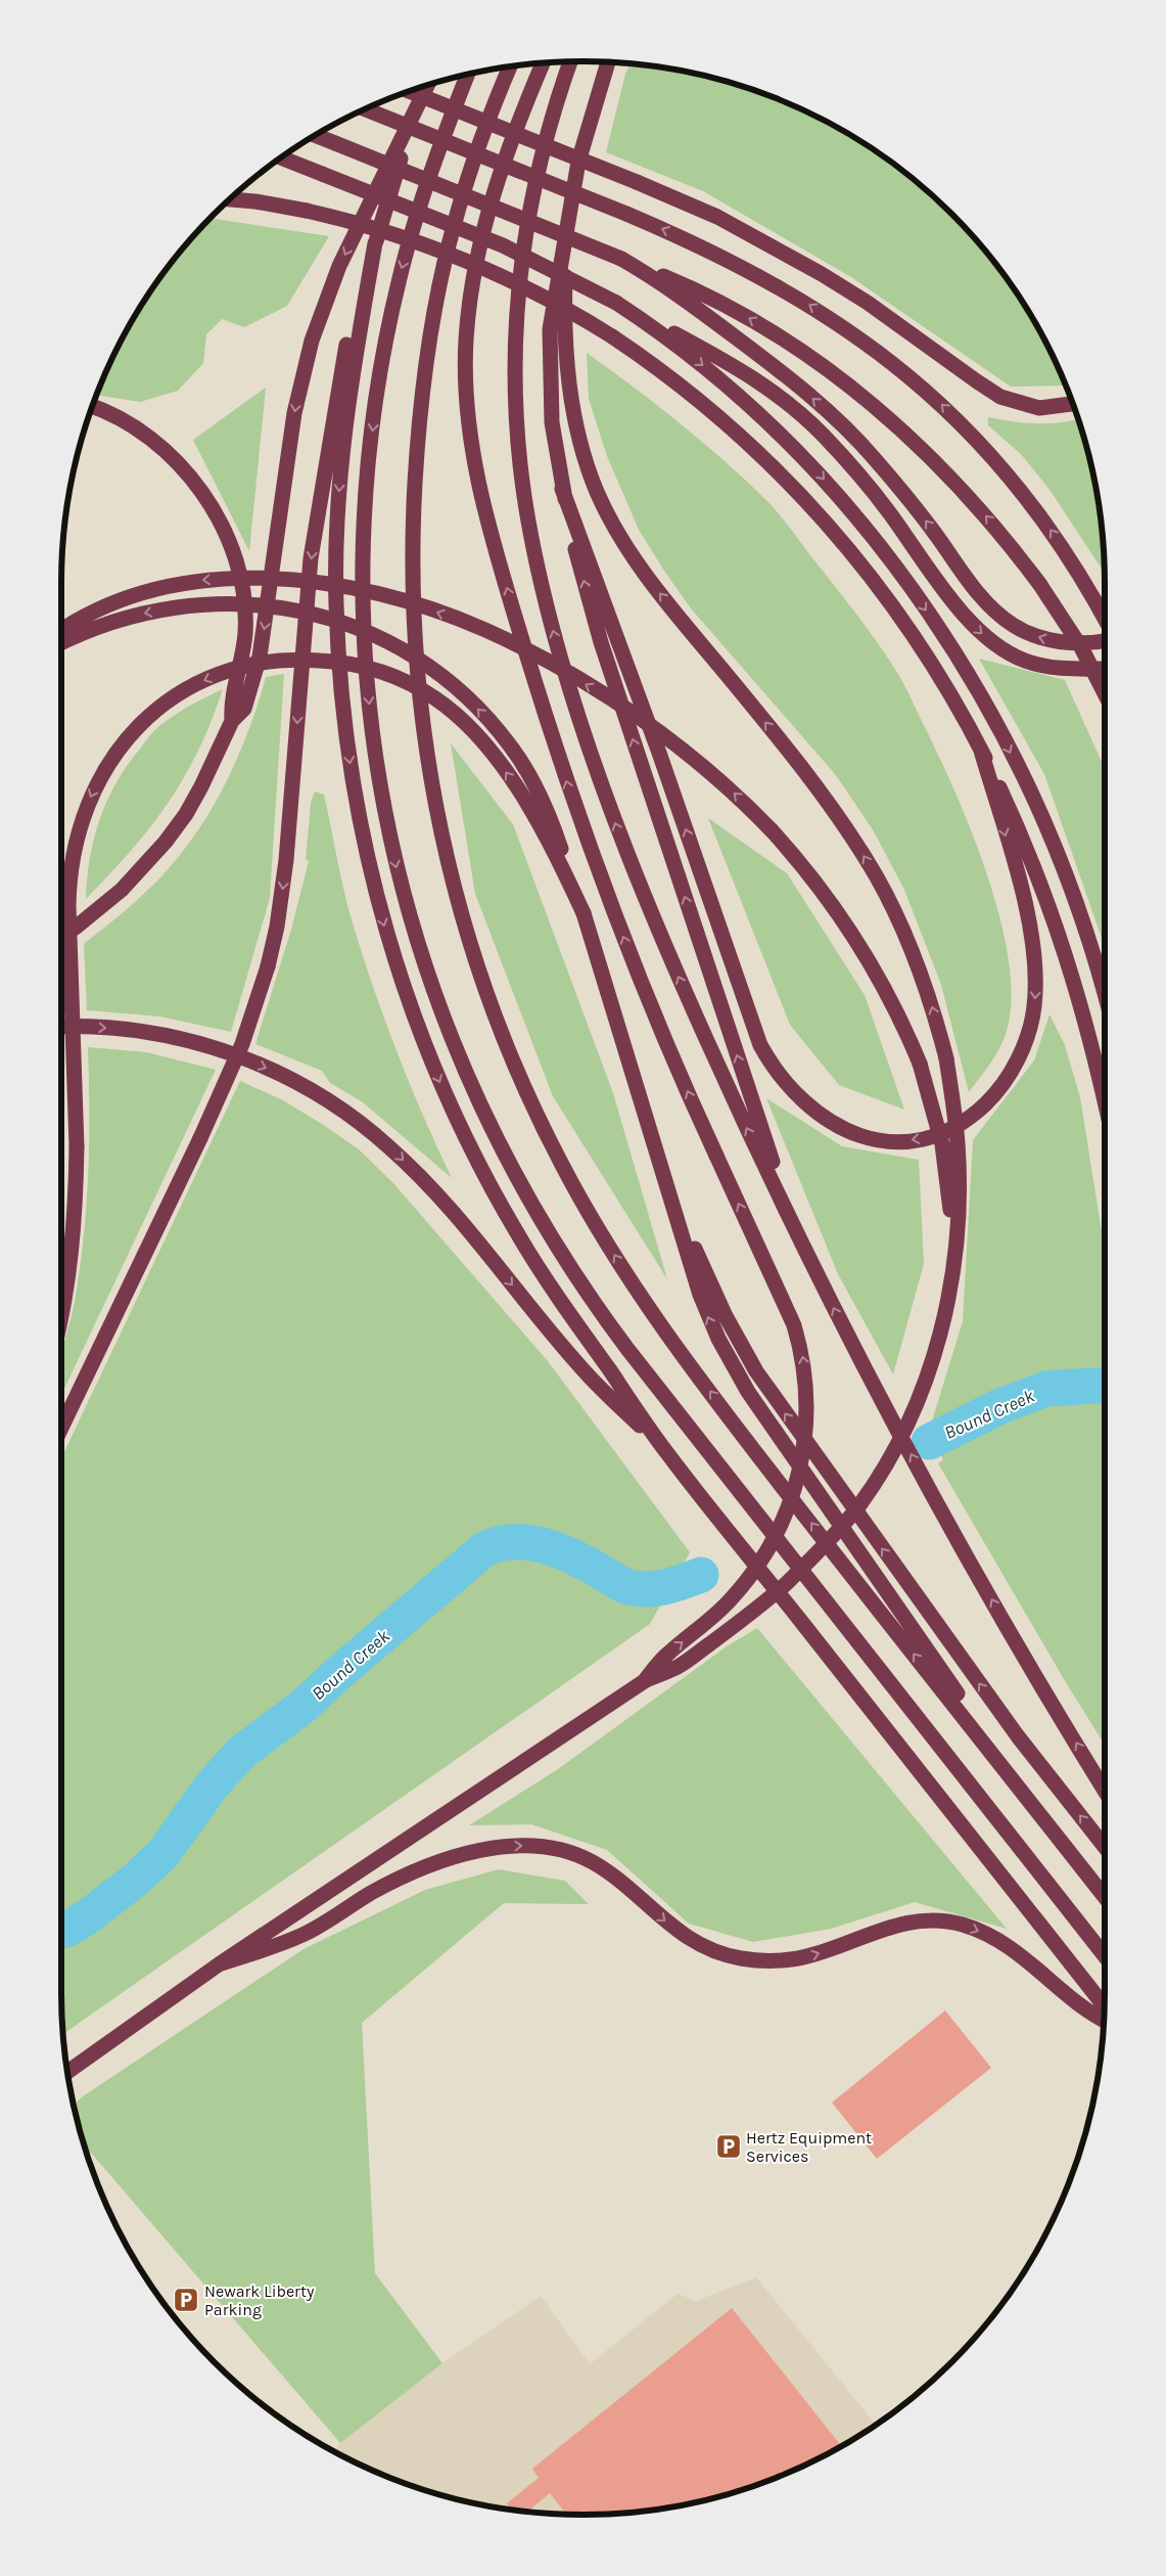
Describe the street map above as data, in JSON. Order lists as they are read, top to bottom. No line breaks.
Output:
{"water":["Bound Creek"],"places":{"parking":["Hertz Equipment Services","Newark Liberty Parking"]}}
